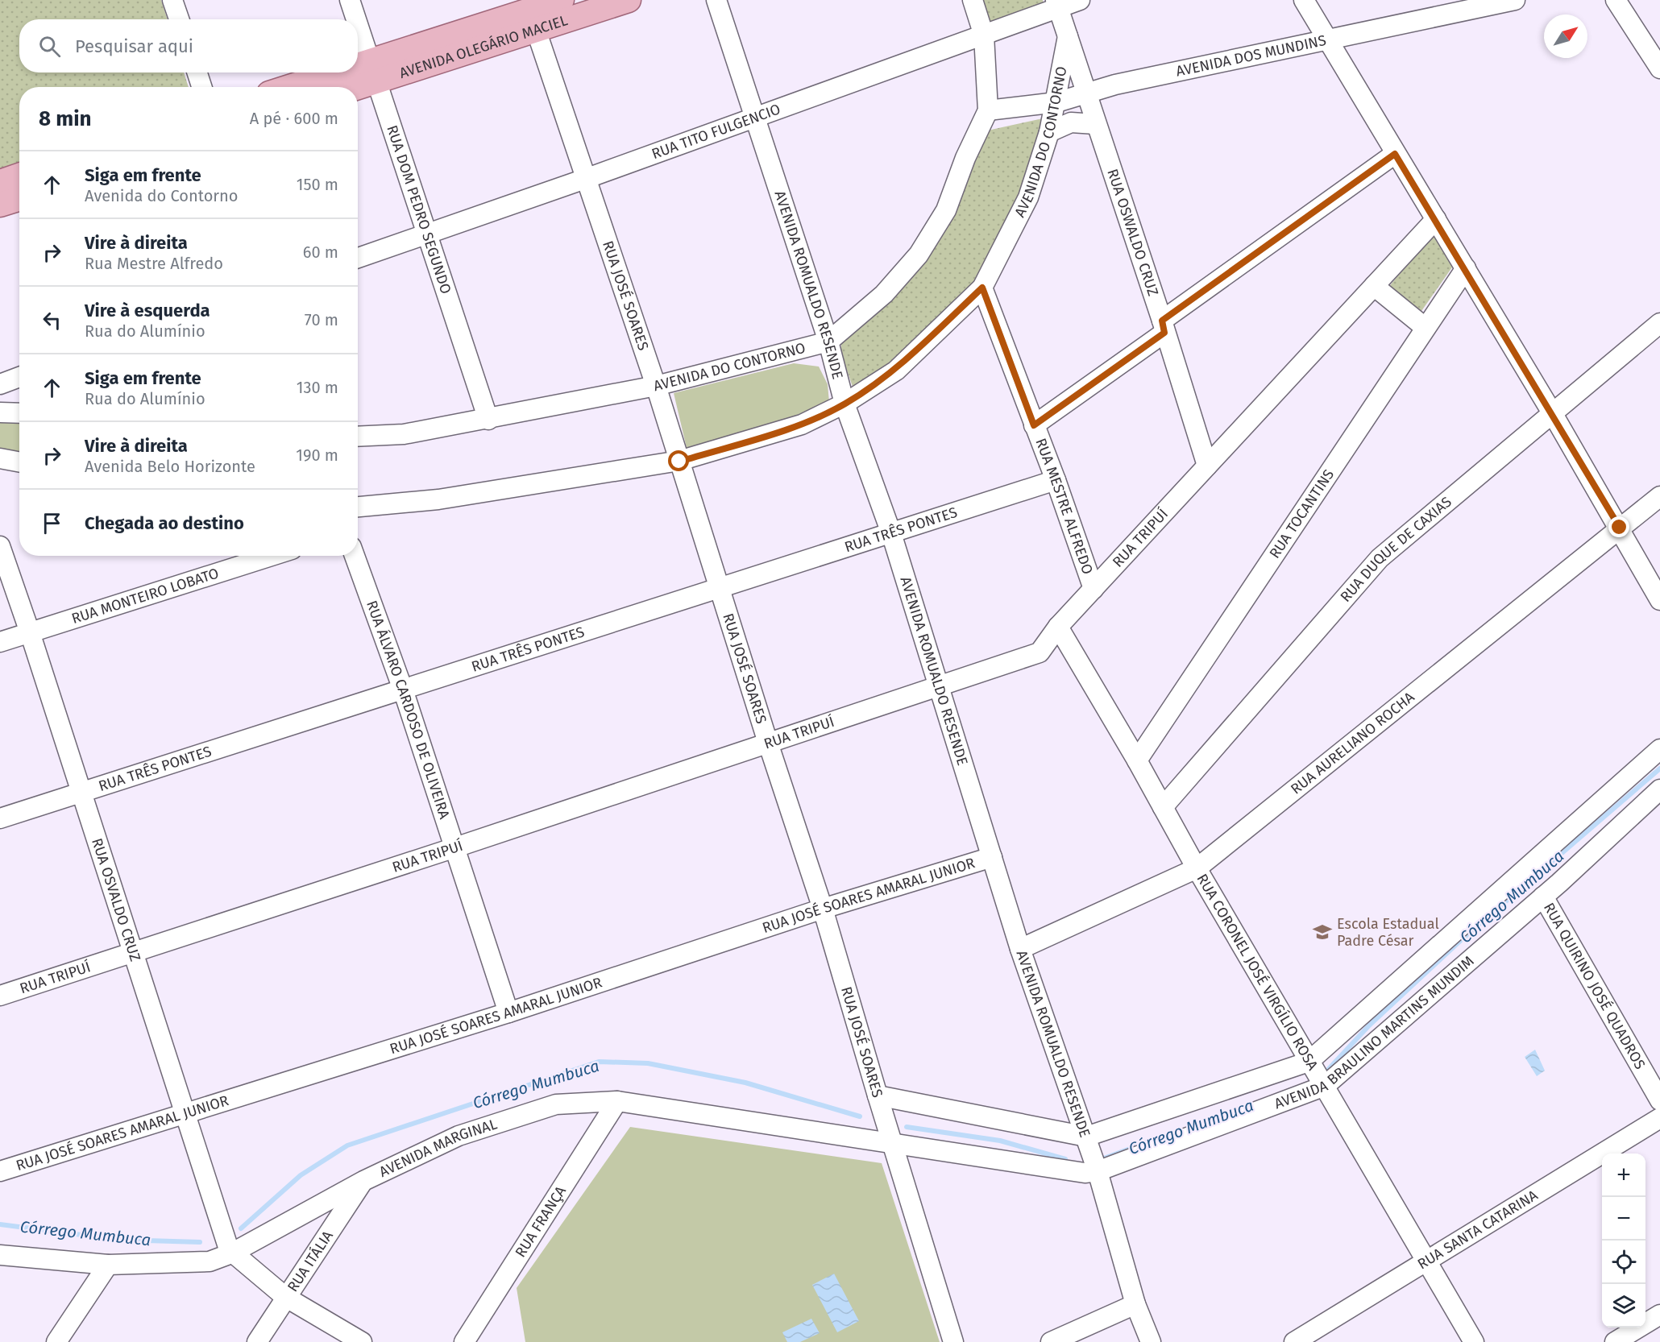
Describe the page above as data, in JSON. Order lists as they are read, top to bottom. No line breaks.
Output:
{"streets":{"main road":["AVENIDA OLEGÁRIO MACIEL"],"street":["AVENIDA DOS MUNDINS","RUA TITO FULGENCIO","AVENIDA DO CONTORNO","RUA DOM PEDRO SEGUNDO","RUA OSWALDO CRUZ","AVENIDA ROMUALDO RESENDE","RUA JOSÉ SOARES","RUA MESTRE ALFREDO","RUA TOCANTINS","RUA TRÊS PONTES","RUA TRIPUÍ","RUA DUQUE DE CAXIAS","RUA MONTEIRO LOBATO","RUA ÁLVARO CARDOSO DE OLIVEIRA","RUA AURELIANO ROCHA","RUA JOSÉ SOARES AMARAL JUNIOR","RUA OSVALDO CRUZ","RUA CORONEL JOSÉ VIRGÍLIO ROSA","RUA QUIRINO JOSÉ QUADROS","AVENIDA BRAULINO MARTINS MUNDIM","AVENIDA MARGINAL","RUA FRANÇA","RUA SANTA CATARINA","RUA ITÁLIA"]},"crossings":[["AVENIDA OLEGÁRIO MACIEL","RUA DOM PEDRO SEGUNDO"],["AVENIDA OLEGÁRIO MACIEL","RUA JOSÉ SOARES"],["AVENIDA DOS MUNDINS","AVENIDA DO CONTORNO"],["AVENIDA DOS MUNDINS","RUA OSWALDO CRUZ"],["RUA TITO FULGENCIO","AVENIDA DO CONTORNO"],["RUA TITO FULGENCIO","RUA DOM PEDRO SEGUNDO"],["RUA TITO FULGENCIO","RUA OSWALDO CRUZ"],["RUA TITO FULGENCIO","AVENIDA ROMUALDO RESENDE"],["RUA TITO FULGENCIO","RUA JOSÉ SOARES"],["AVENIDA DO CONTORNO","RUA DOM PEDRO SEGUNDO"],["AVENIDA DO CONTORNO","RUA OSWALDO CRUZ"],["AVENIDA DO CONTORNO","AVENIDA ROMUALDO RESENDE"],["AVENIDA DO CONTORNO","RUA JOSÉ SOARES"],["AVENIDA DO CONTORNO","RUA MESTRE ALFREDO"],["RUA OSWALDO CRUZ","RUA TRIPUÍ"],["AVENIDA ROMUALDO RESENDE","RUA TRÊS PONTES"],["AVENIDA ROMUALDO RESENDE","RUA TRIPUÍ"],["AVENIDA ROMUALDO RESENDE","RUA AURELIANO ROCHA"],["AVENIDA ROMUALDO RESENDE","RUA JOSÉ SOARES AMARAL JUNIOR"],["AVENIDA ROMUALDO RESENDE","AVENIDA BRAULINO MARTINS MUNDIM"],["RUA JOSÉ SOARES","RUA TRÊS PONTES"],["RUA JOSÉ SOARES","RUA TRIPUÍ"],["RUA JOSÉ SOARES","RUA JOSÉ SOARES AMARAL JUNIOR"],["RUA JOSÉ SOARES","AVENIDA BRAULINO MARTINS MUNDIM"],["RUA JOSÉ SOARES","AVENIDA MARGINAL"],["RUA MESTRE ALFREDO","RUA TRÊS PONTES"],["RUA MESTRE ALFREDO","RUA TRIPUÍ"],["RUA TOCANTINS","RUA CORONEL JOSÉ VIRGÍLIO ROSA"],["RUA TRÊS PONTES","RUA ÁLVARO CARDOSO DE OLIVEIRA"],["RUA TRÊS PONTES","RUA OSVALDO CRUZ"],["RUA TRIPUÍ","RUA ÁLVARO CARDOSO DE OLIVEIRA"],["RUA TRIPUÍ","RUA OSVALDO CRUZ"],["RUA TRIPUÍ","RUA CORONEL JOSÉ VIRGÍLIO ROSA"],["RUA DUQUE DE CAXIAS","RUA CORONEL JOSÉ VIRGÍLIO ROSA"],["RUA MONTEIRO LOBATO","RUA OSVALDO CRUZ"],["RUA ÁLVARO CARDOSO DE OLIVEIRA","RUA JOSÉ SOARES AMARAL JUNIOR"],["RUA AURELIANO ROCHA","RUA CORONEL JOSÉ VIRGÍLIO ROSA"],["RUA JOSÉ SOARES AMARAL JUNIOR","RUA OSVALDO CRUZ"],["RUA OSVALDO CRUZ","AVENIDA MARGINAL"],["RUA CORONEL JOSÉ VIRGÍLIO ROSA","AVENIDA BRAULINO MARTINS MUNDIM"],["RUA CORONEL JOSÉ VIRGÍLIO ROSA","RUA SANTA CATARINA"],["RUA QUIRINO JOSÉ QUADROS","AVENIDA BRAULINO MARTINS MUNDIM"],["AVENIDA BRAULINO MARTINS MUNDIM","AVENIDA MARGINAL"],["AVENIDA MARGINAL","RUA FRANÇA"],["AVENIDA MARGINAL","RUA ITÁLIA"]],"water":["Córrego Mumbuca"],"places":{"school or university":["Escola Estadual Padre César"]},"north":"top right","page":{"search":"Pesquisar aqui","heading":["8 min","A pé · 600 m"],"list":[["Siga em frente","Avenida do Contorno","150 m"],["Vire à direita","Rua Mestre Alfredo","60 m"],["Vire à esquerda","Rua do Alumínio","70 m"],["Siga em frente","Rua do Alumínio","130 m"],["Vire à direita","Avenida Belo Horizonte","190 m"],"Chegada ao destino"],"map_buttons":["+","−"]}}
